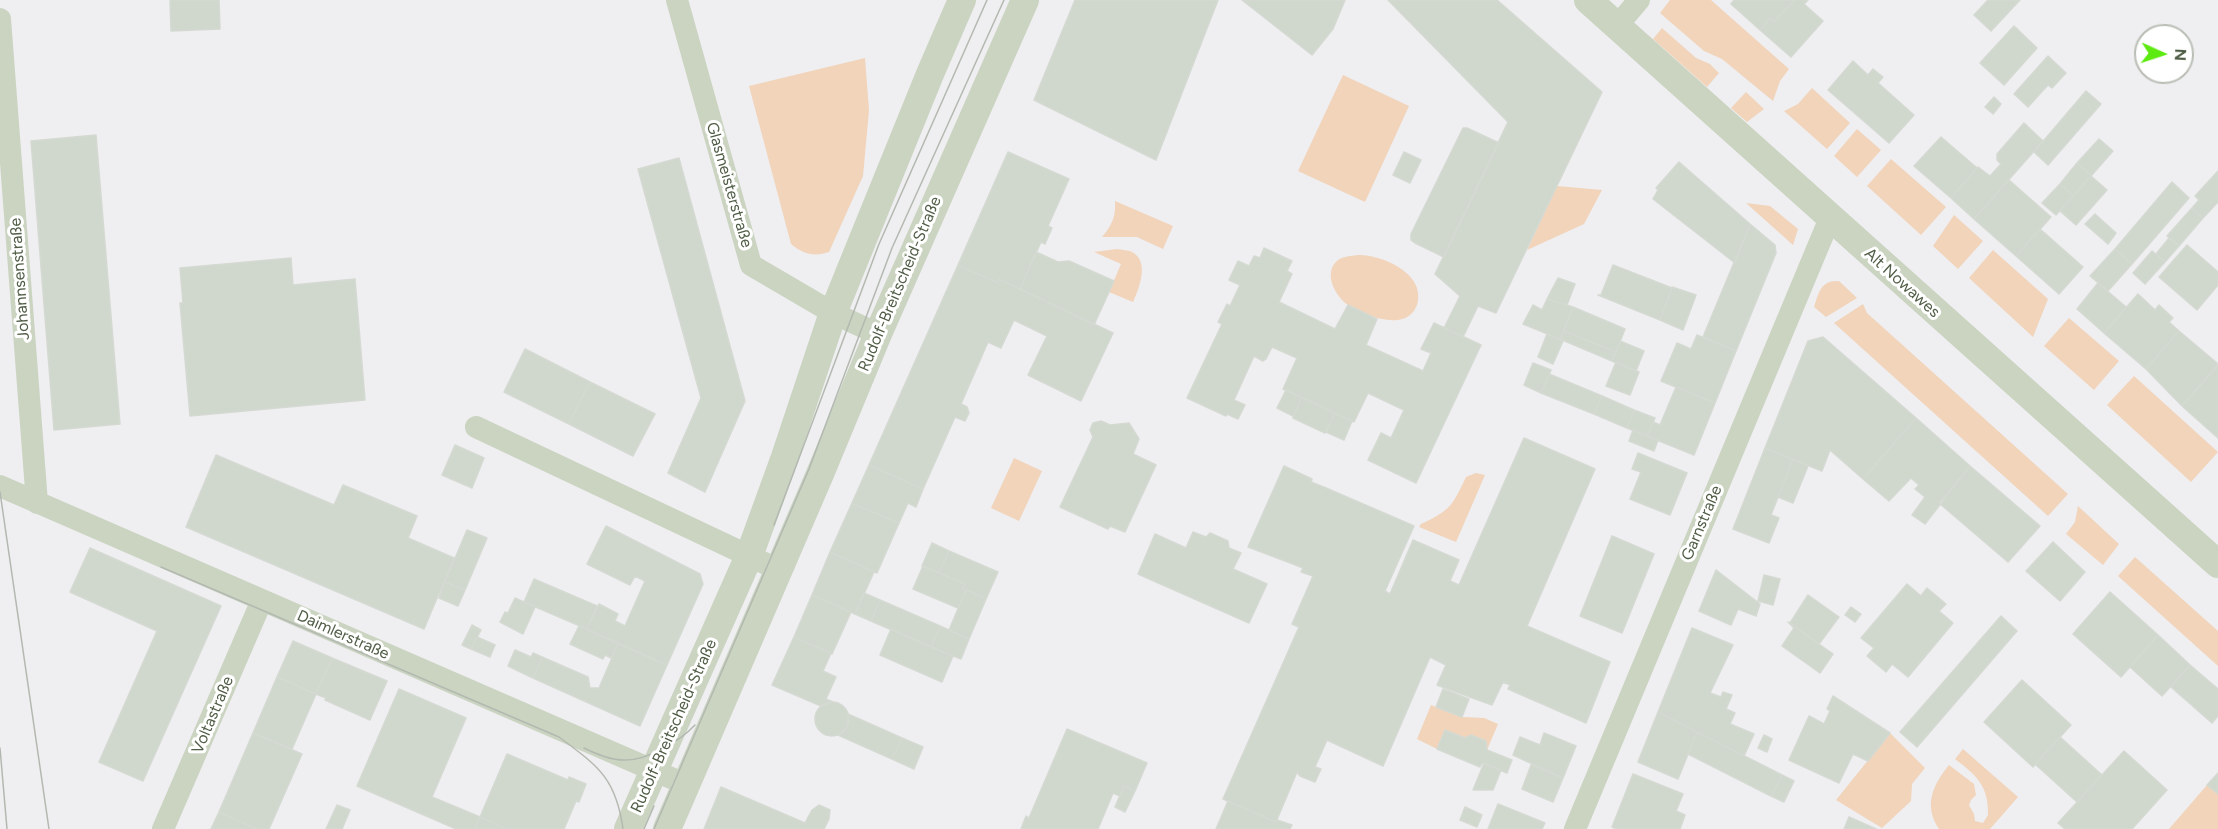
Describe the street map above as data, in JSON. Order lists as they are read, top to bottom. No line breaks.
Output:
{"streets":{"street":["Glasmeisterstraße","Johannsenstraße","Alt Nowawes","Rudolf-Breitscheid-Straße","Garnstraße","Daimlerstraße","Voltastraße"]},"crossings":[["Glasmeisterstraße","Rudolf-Breitscheid-Straße"],["Johannsenstraße","Daimlerstraße"],["Alt Nowawes","Garnstraße"],["Rudolf-Breitscheid-Straße","Daimlerstraße"],["Daimlerstraße","Voltastraße"]],"north":"right"}
